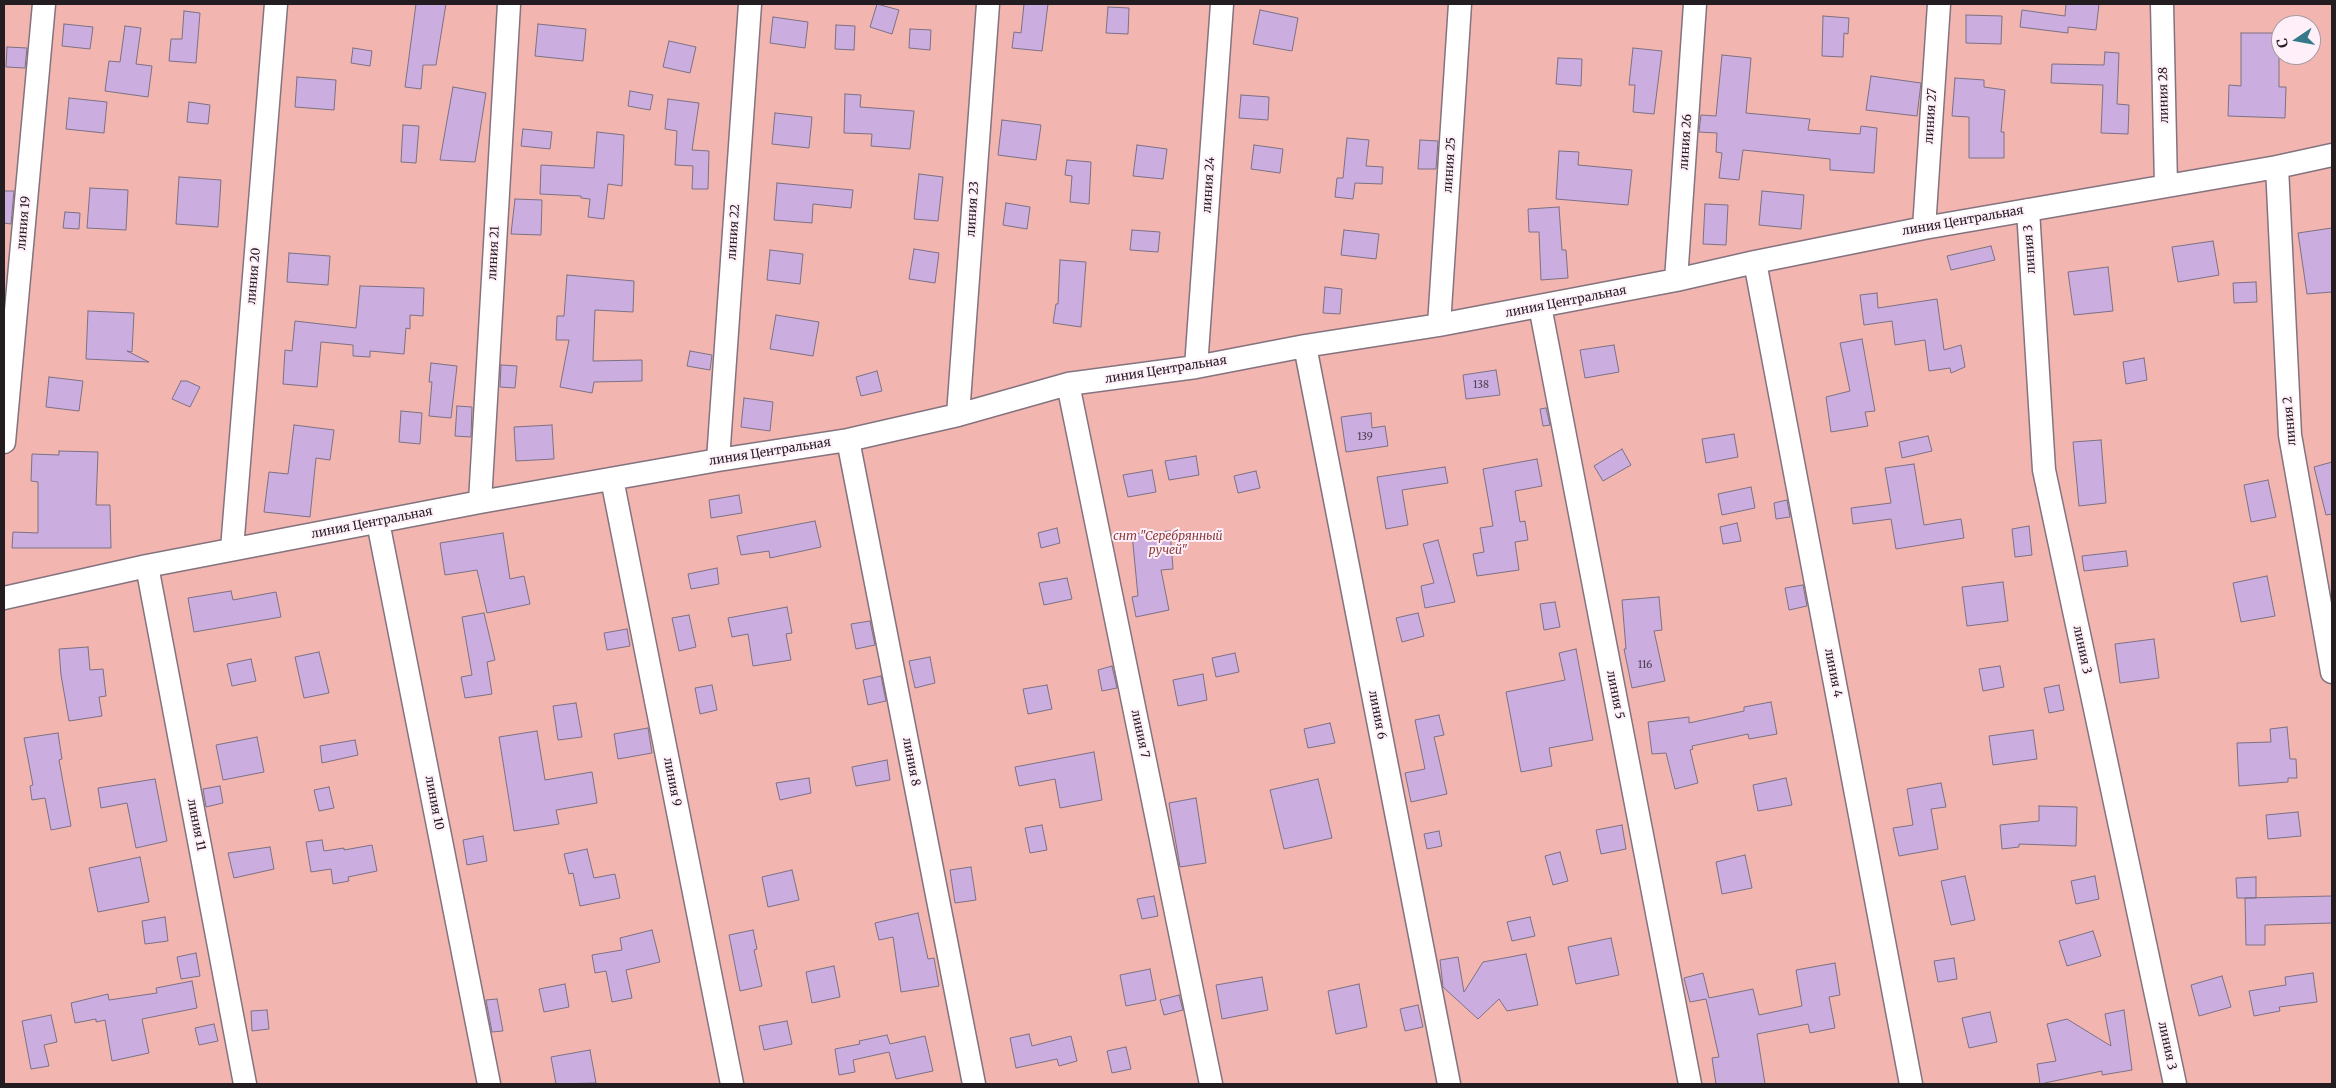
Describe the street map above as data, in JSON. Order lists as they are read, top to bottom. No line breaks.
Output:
{"streets":{"street":["линия 28","линия 27","линия 26","линия 25","линия 24","линия 23","линия Центральная","линия 19","линия 22","линия 3","линия 21","линия 20","линия 2","линия 4","линия 5","линия 6","линия 7","линия 8","линия 9","линия 10","линия 11"]},"crossings":[["линия 28","линия Центральная"],["линия 27","линия Центральная"],["линия 26","линия Центральная"],["линия 25","линия Центральная"],["линия 24","линия Центральная"],["линия 23","линия Центральная"],["линия Центральная","линия 22"],["линия Центральная","линия 3"],["линия Центральная","линия 21"],["линия Центральная","линия 20"],["линия Центральная","линия 2"],["линия Центральная","линия 4"],["линия Центральная","линия 5"],["линия Центральная","линия 6"],["линия Центральная","линия 7"],["линия Центральная","линия 8"],["линия Центральная","линия 9"],["линия Центральная","линия 10"],["линия Центральная","линия 11"]],"parks":["снт \"Серебрянный ручей\""],"house_numbers":["138","139","116"],"north":"left"}
